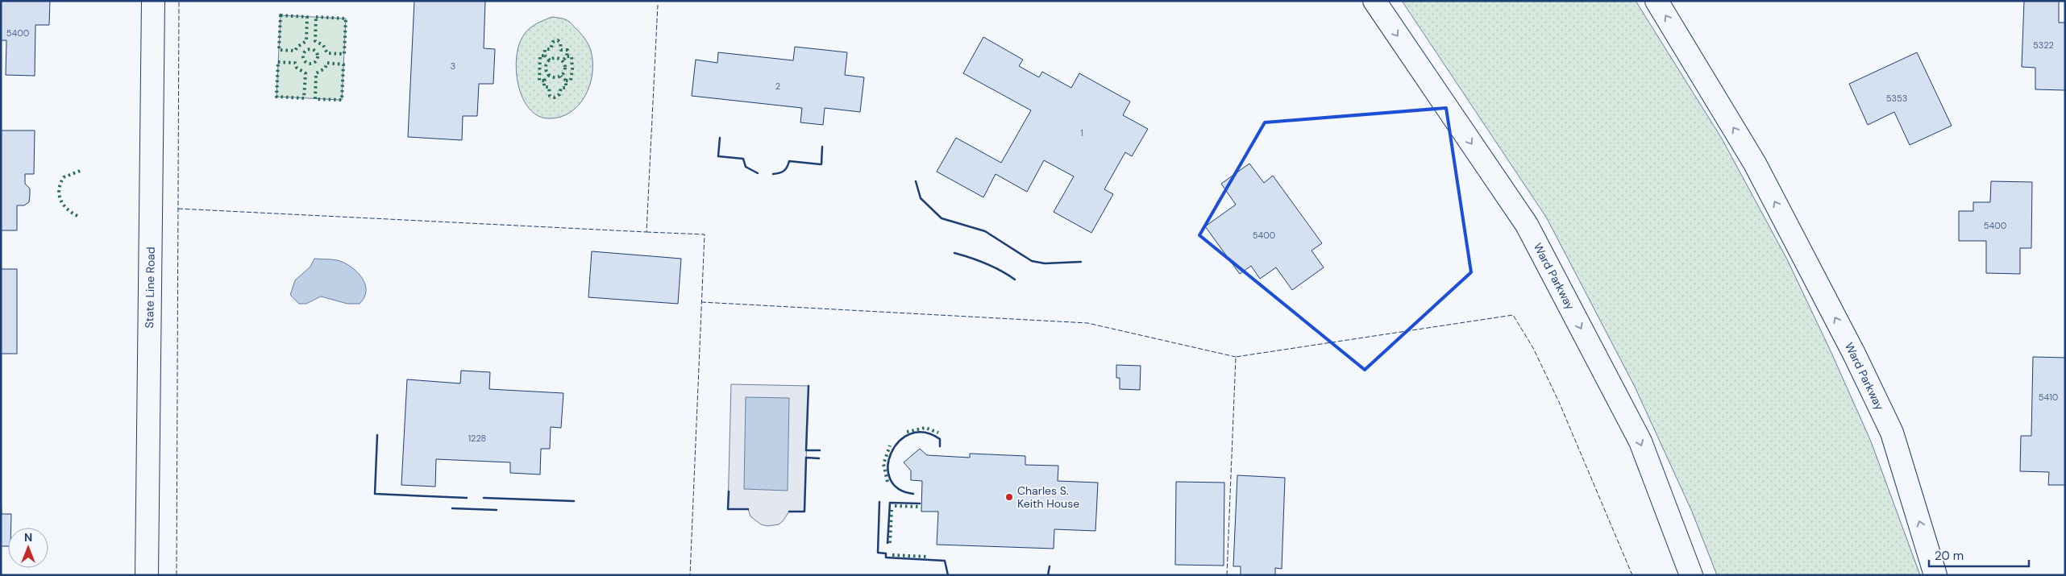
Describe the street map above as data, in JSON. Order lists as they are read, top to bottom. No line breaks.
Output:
{"streets":{"main road":["Ward Parkway","State Line Road"]},"places":["Charles S. Keith House"],"house_numbers":["5400","5322","3","2","5353","1","5400","5400","5410","1228"],"scale_bar":"20 m","north":"top"}
